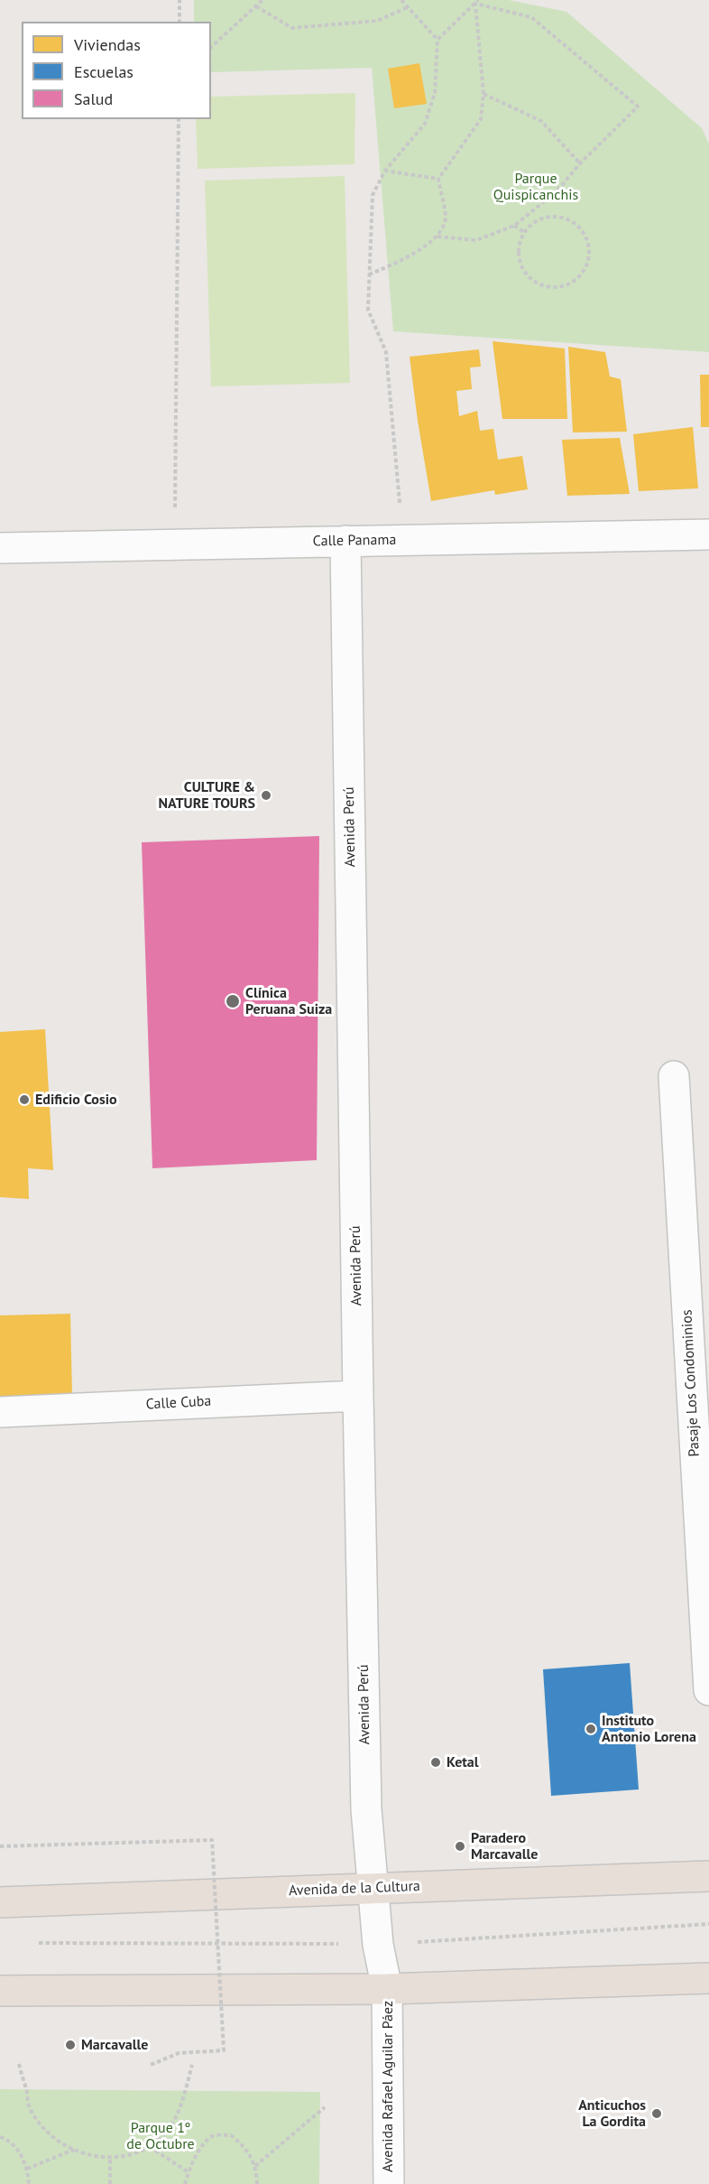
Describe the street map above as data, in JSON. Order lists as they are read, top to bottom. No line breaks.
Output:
{"streets":{"highway":["Avenida de la Cultura"],"street":["Calle Panama","Avenida Perú","Pasaje Los Condominios","Calle Cuba","Avenida Rafael Aguilar Páez"]},"crossings":[["Calle Panama","Avenida Perú"],["Avenida Perú","Calle Cuba"],["Avenida Perú","Avenida de la Cultura"],["Avenida Perú","Avenida Rafael Aguilar Páez"]],"parks":["Parque Quispicanchis","Parque 1º de Octubre"],"places":["CULTURE & NATURE TOURS","Clínica Peruana Suiza","Edificio Cosio","Instituto Antonio Lorena","Ketal","Paradero Marcavalle","Marcavalle","Anticuchos La Gordita"],"legend":["Viviendas","Escuelas","Salud"]}
